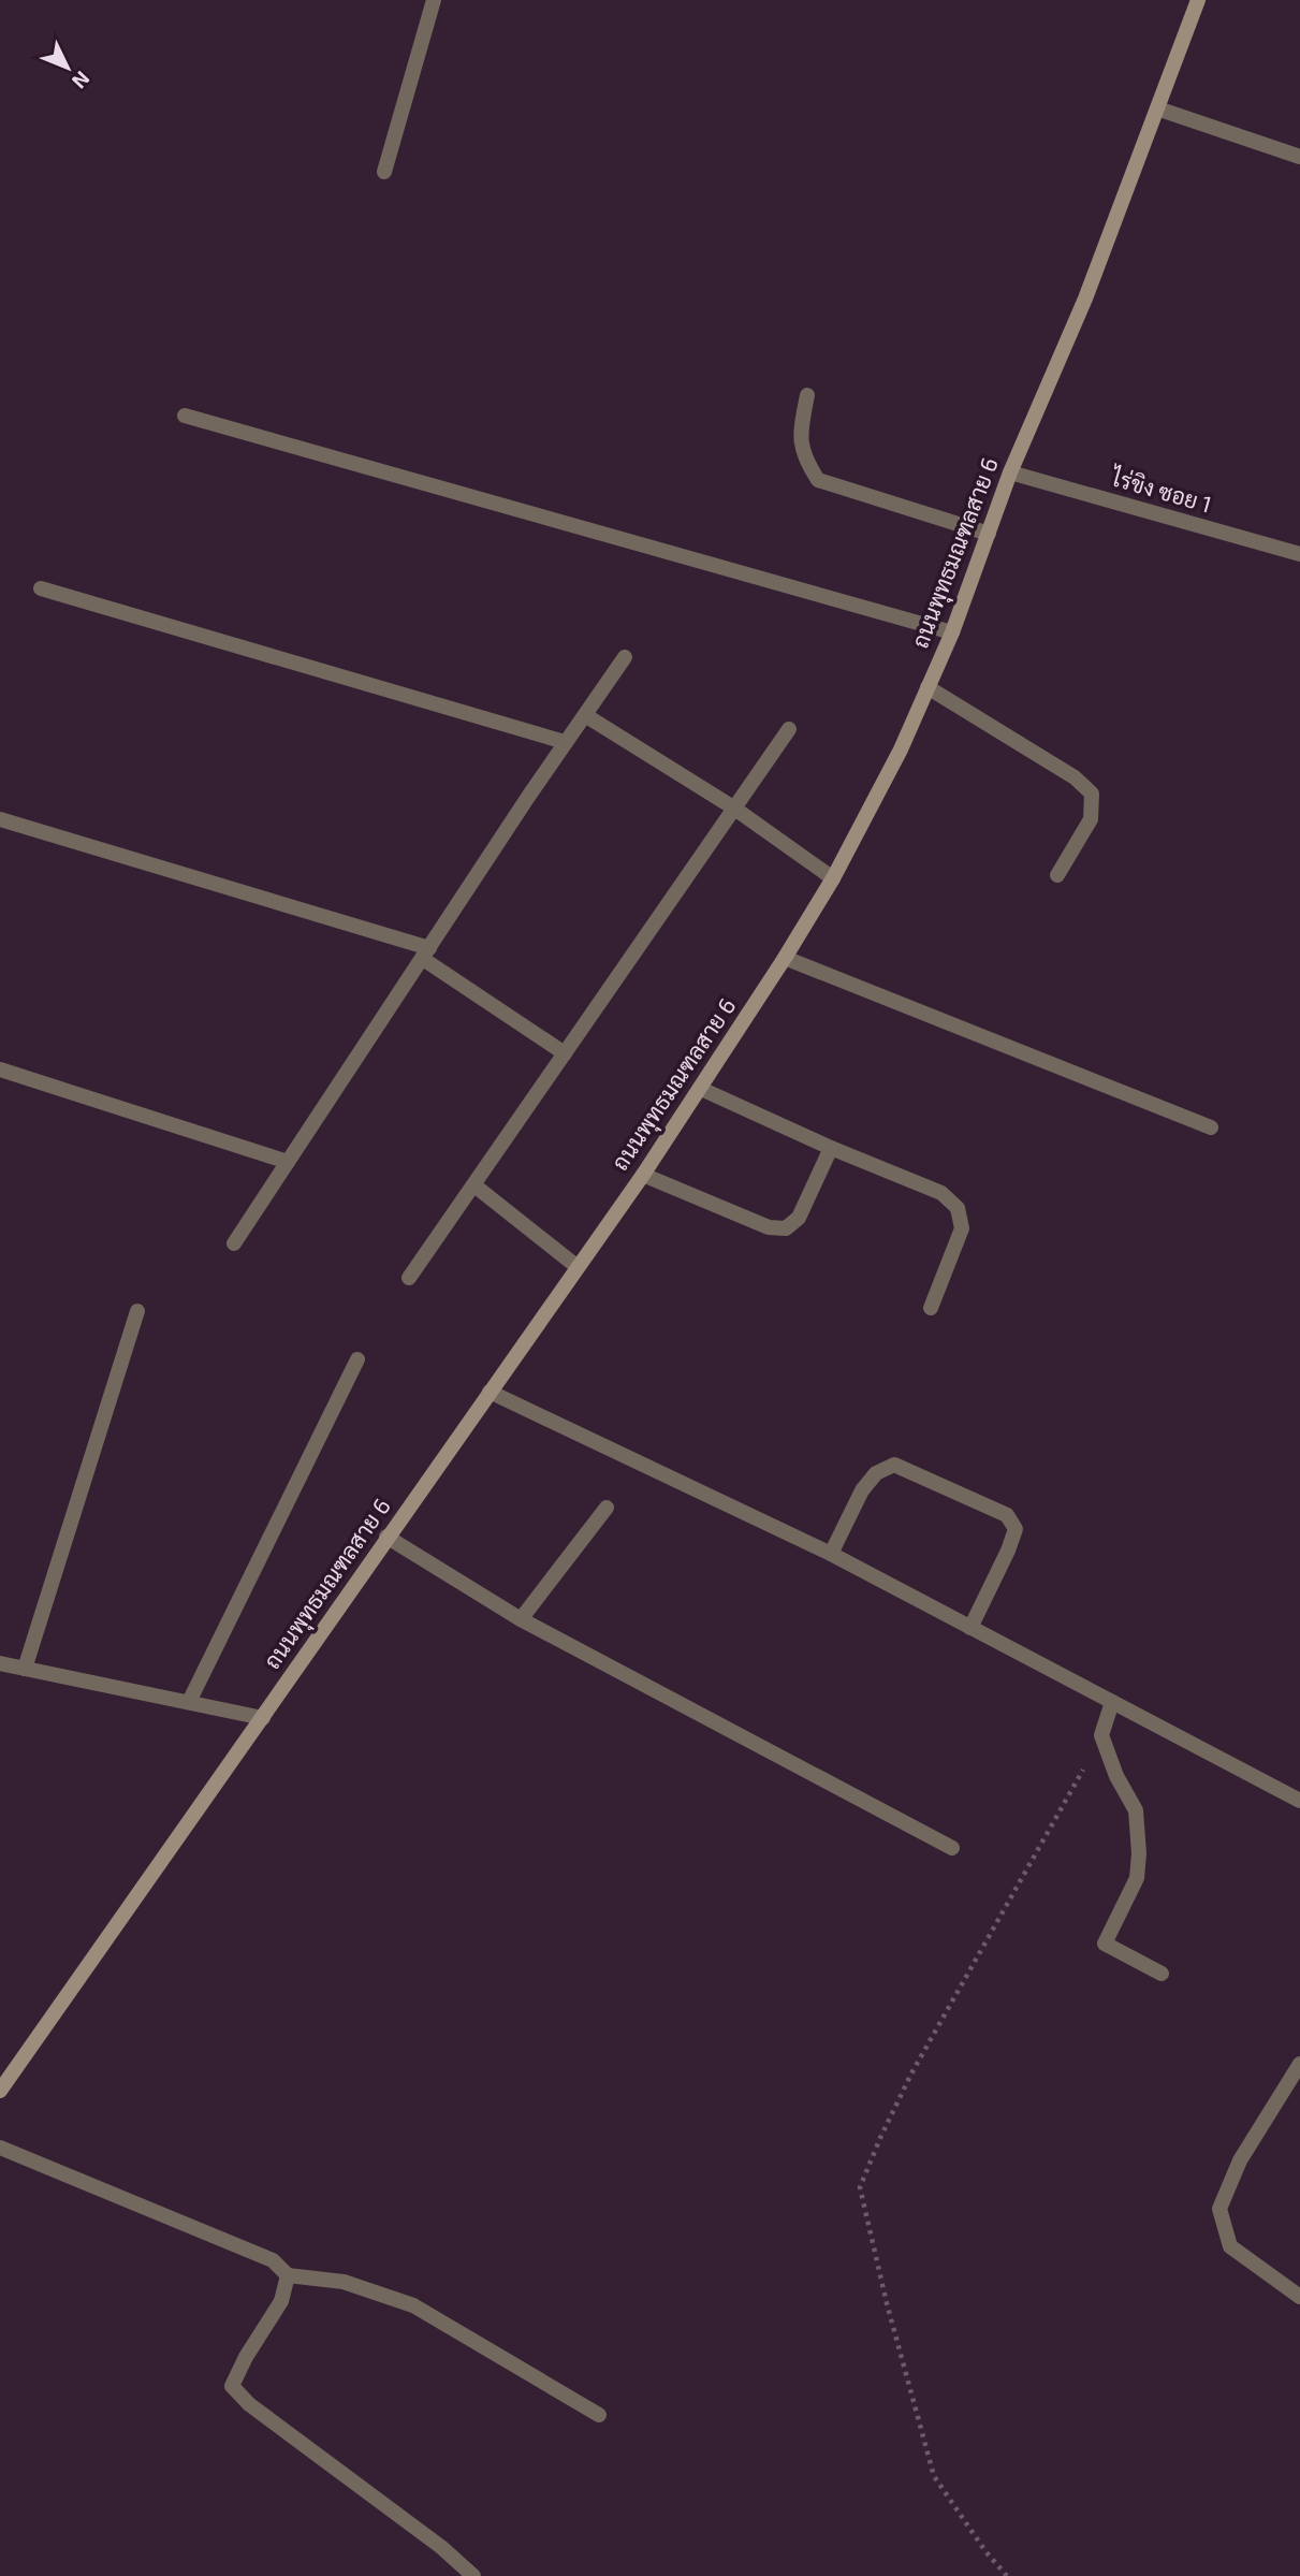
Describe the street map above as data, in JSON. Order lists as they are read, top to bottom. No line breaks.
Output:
{"streets":{"main road":["ถนนพุทธมณฑลสาย 6"],"street":["ไร่ขิง ซอย 1"]},"crossings":[["ไร่ขิง ซอย 1","ถนนพุทธมณฑลสาย 6"]],"north":"bottom right"}
